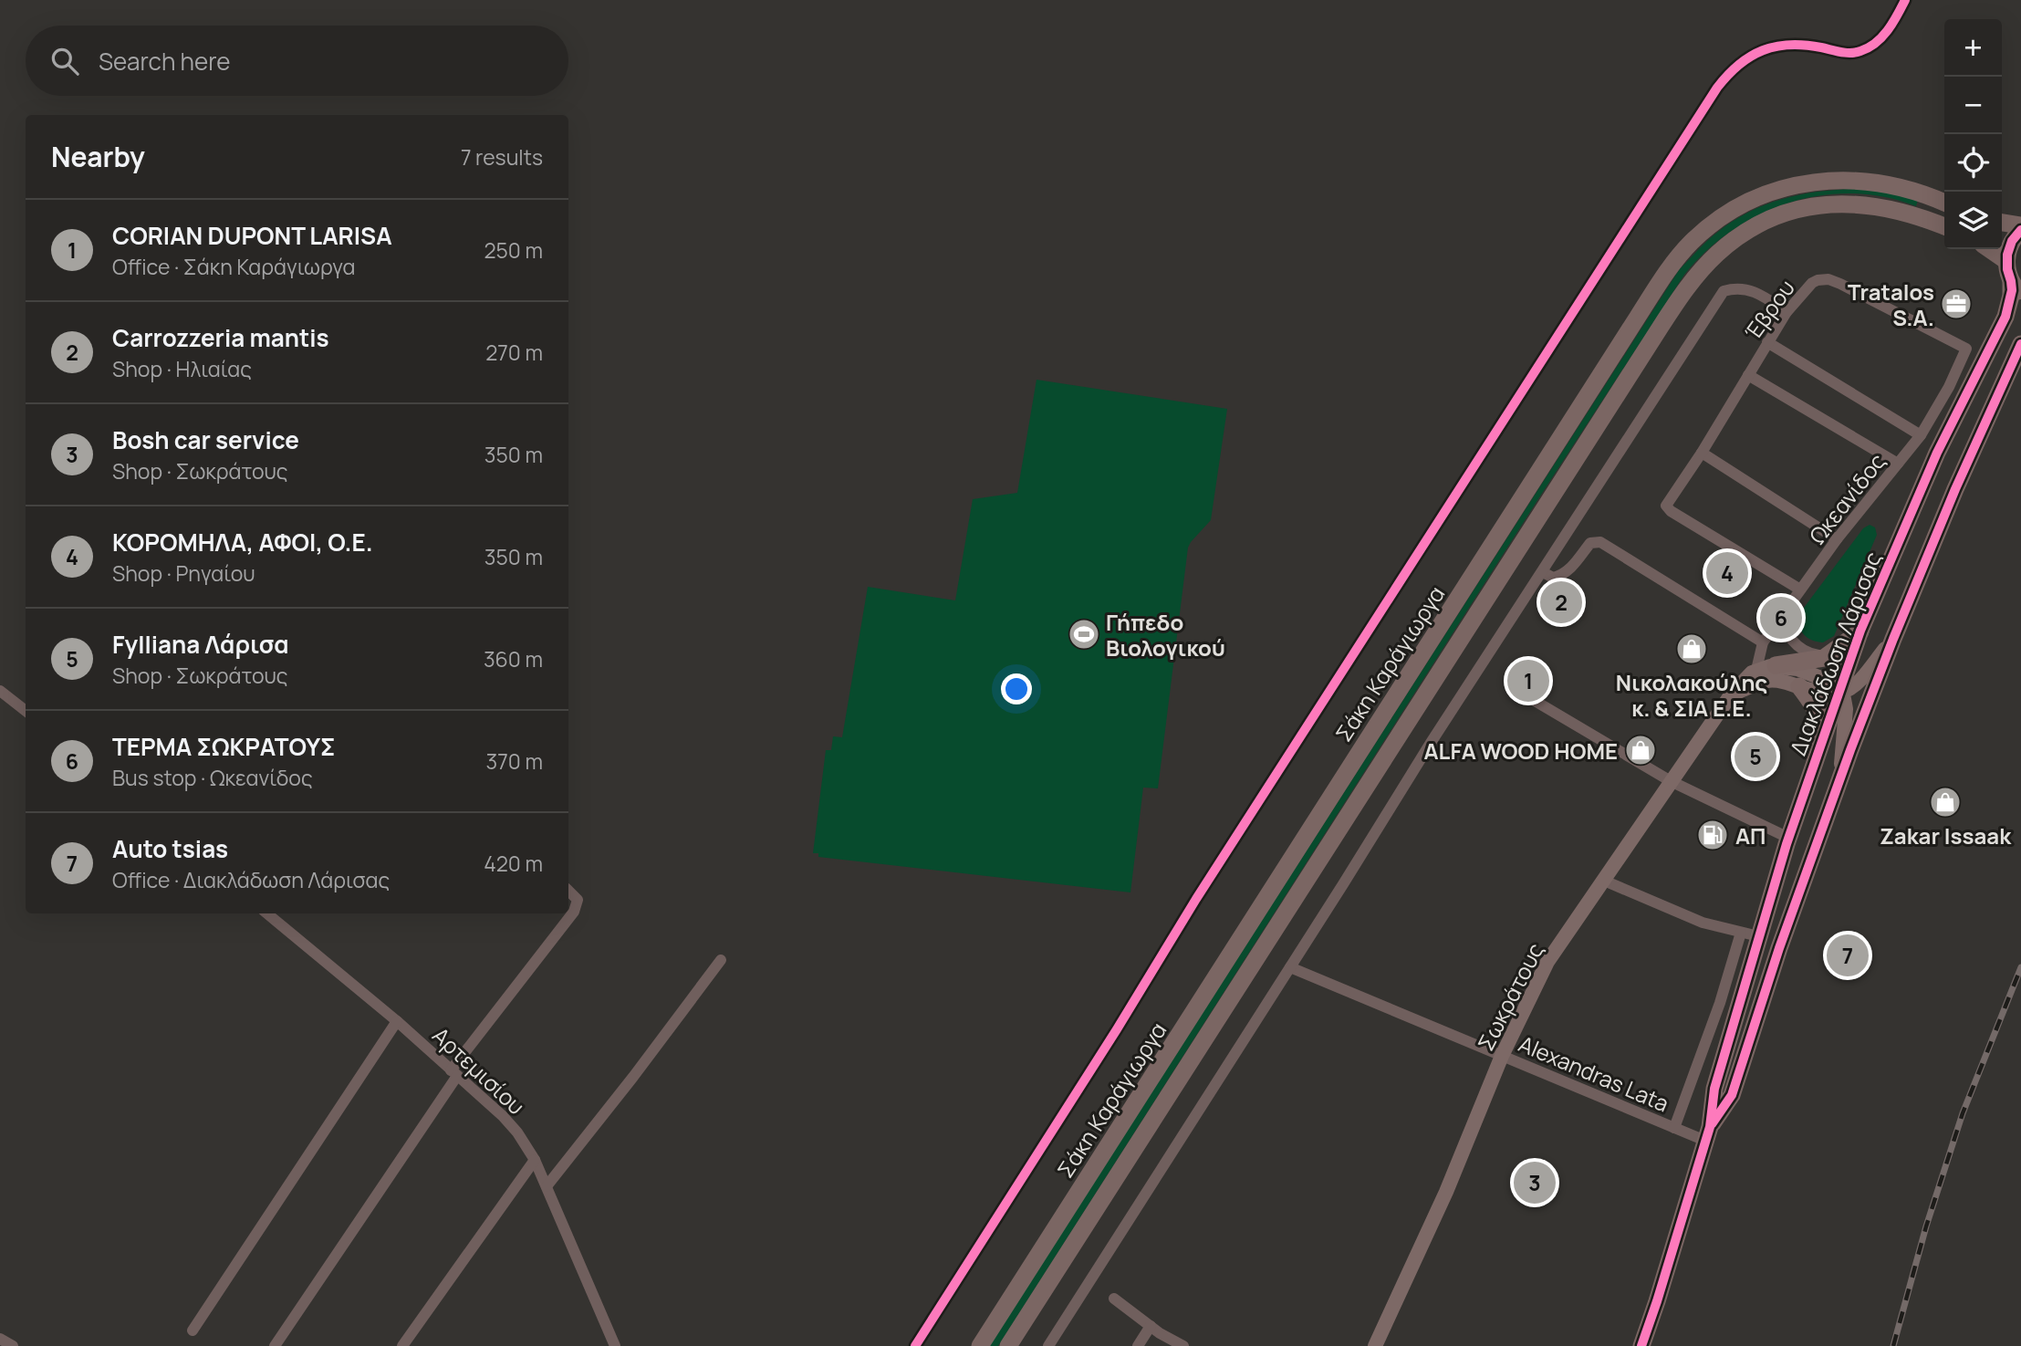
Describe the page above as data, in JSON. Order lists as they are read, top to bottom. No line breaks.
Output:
{"streets":{"main road":["Διακλάδωση Λάρισας","Σάκη Καράγιωργα","Σωκράτους"],"street":["Έβρου","Ωκεανίδος","Αρτεμισίου","Alexandras Lata"]},"crossings":[["Έβρου","Ωκεανίδος"],["Ωκεανίδος","Σωκράτους"],["Διακλάδωση Λάρισας","Alexandras Lata"],["Σωκράτους","Alexandras Lata"]],"places":{"office":["Tratalos S.A."],"sports":["Γήπεδο Βιολογικού"],"shop":["Νικολακούλης κ. & ΣΙΑ Ε.Ε.","ALFA WOOD HOME","Zakar Issaak"],"fuel station":["ΑΠ"]},"page":{"map_buttons":["+","−"],"search":"Search here","heading":["Nearby","7 results"],"list":[{"mark":"1","name":"CORIAN DUPONT LARISA","note":"Office · Σάκη Καράγιωργα","value":"250 m"},{"mark":"2","name":"Carrozzeria mantis","note":"Shop · Ηλιαίας","value":"270 m"},{"mark":"3","name":"Bosh car service","note":"Shop · Σωκράτους","value":"350 m"},{"mark":"4","name":"ΚΟΡΟΜΗΛΑ, ΑΦΟΙ, Ο.Ε.","note":"Shop · Ρηγαίου","value":"350 m"},{"mark":"5","name":"Fylliana Λάρισα","note":"Shop · Σωκράτους","value":"360 m"},{"mark":"6","name":"ΤΕΡΜΑ ΣΩΚΡΑΤΟΥΣ","note":"Bus stop · Ωκεανίδος","value":"370 m"},{"mark":"7","name":"Auto tsias","note":"Office · Διακλάδωση Λάρισας","value":"420 m"}],"pins":["4","2","6","1","5","7","3"]}}
